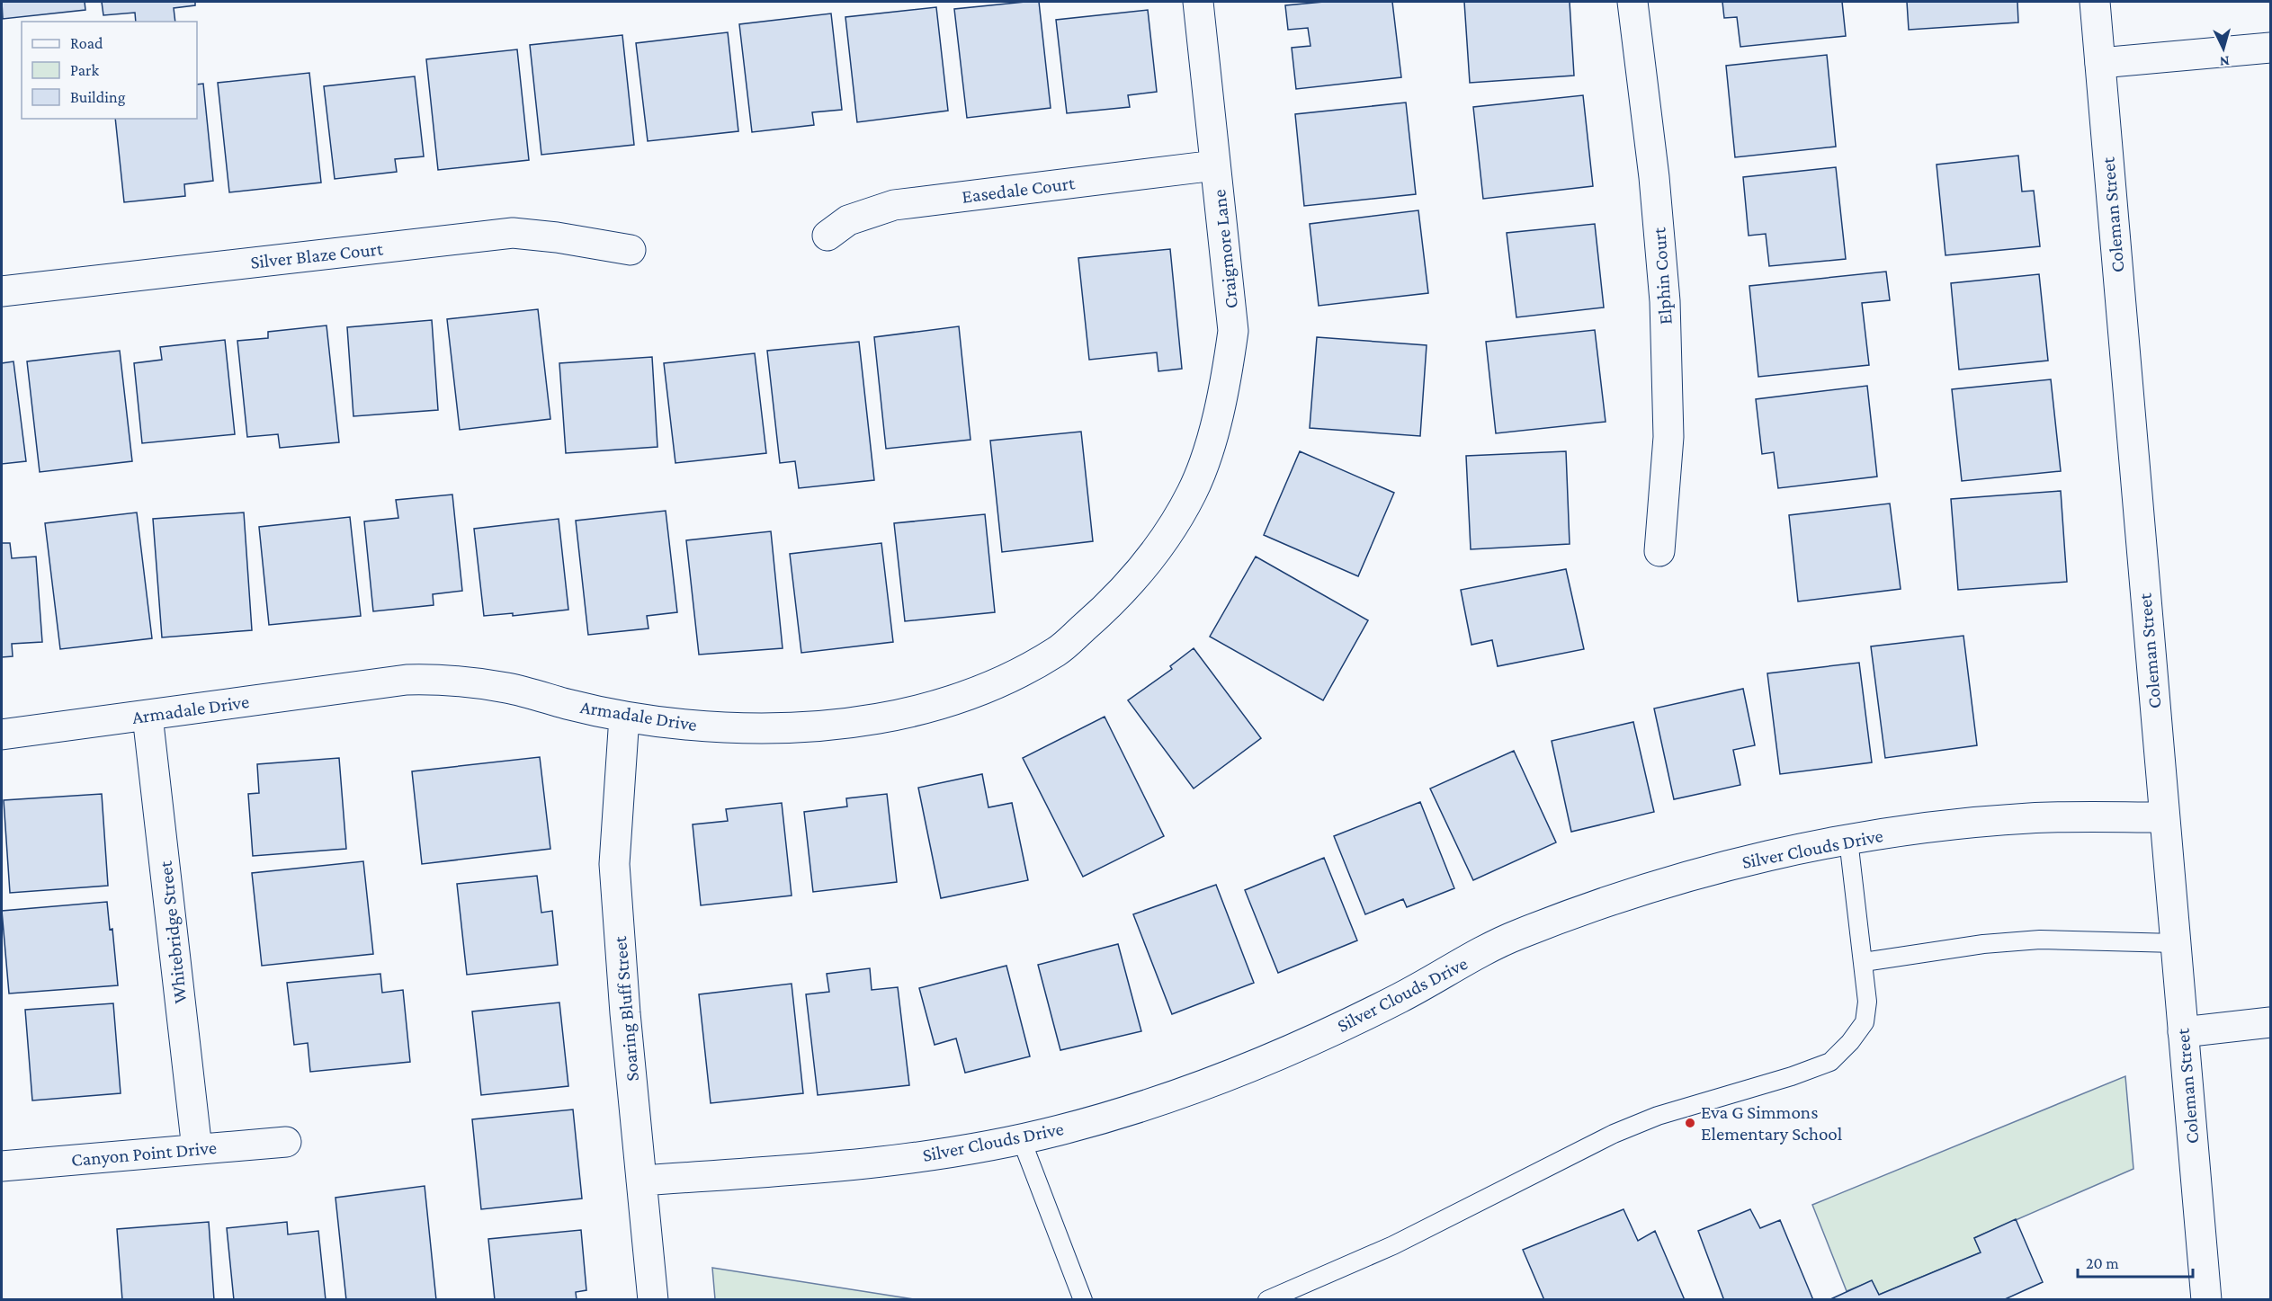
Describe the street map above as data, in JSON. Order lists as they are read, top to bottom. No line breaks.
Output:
{"streets":{"street":["Easedale Court","Coleman Street","Craigmore Lane","Silver Blaze Court","Elphin Court","Armadale Drive","Silver Clouds Drive","Whitebridge Street","Soaring Bluff Street","Canyon Point Drive"]},"crossings":[["Easedale Court","Craigmore Lane"],["Coleman Street","Silver Clouds Drive"],["Craigmore Lane","Armadale Drive"],["Armadale Drive","Whitebridge Street"],["Armadale Drive","Soaring Bluff Street"],["Silver Clouds Drive","Soaring Bluff Street"],["Whitebridge Street","Canyon Point Drive"]],"places":["Eva G Simmons Elementary School"],"legend":["Road","Park","Building"],"scale_bar":"20 m","north":"bottom"}
